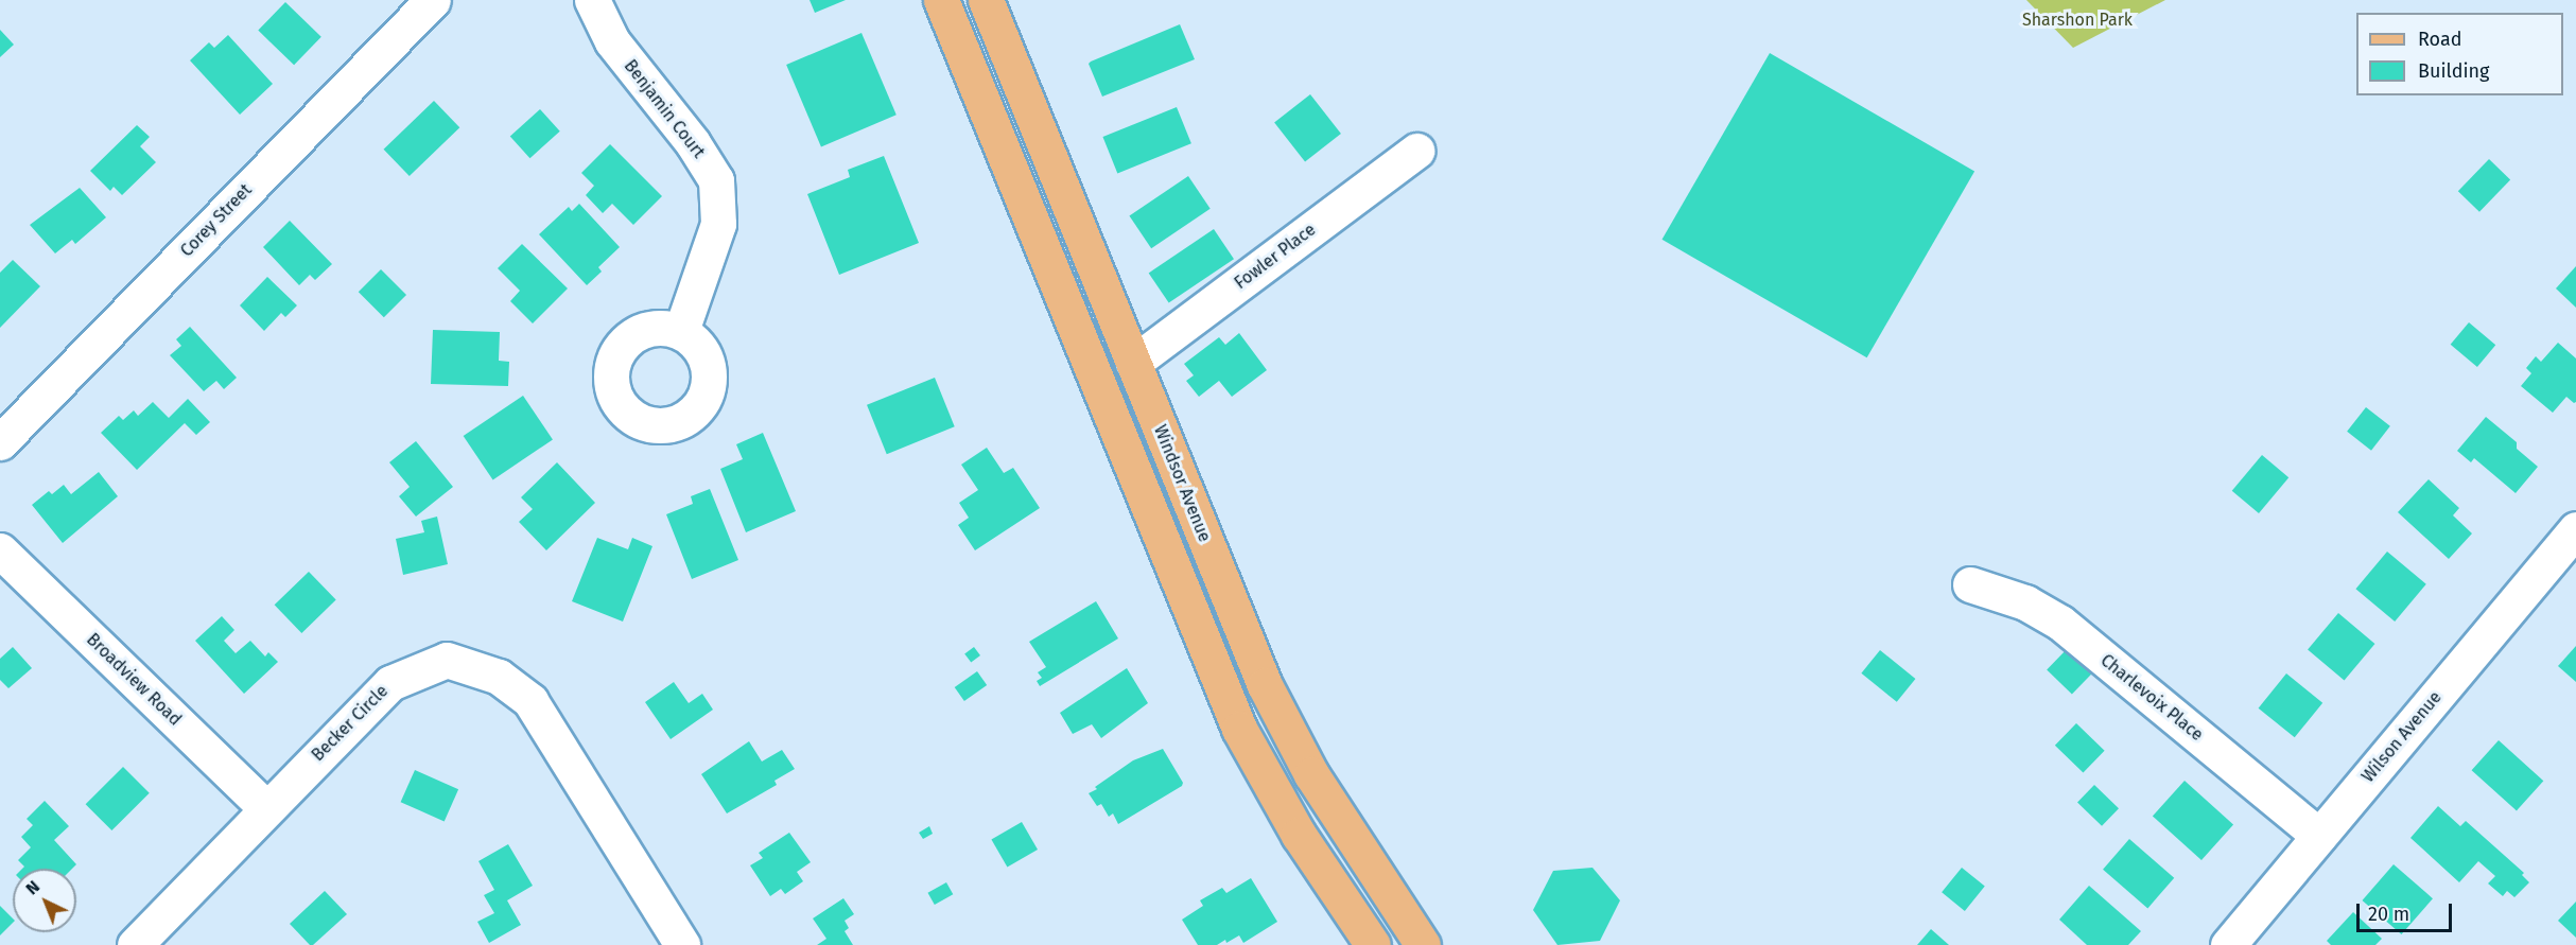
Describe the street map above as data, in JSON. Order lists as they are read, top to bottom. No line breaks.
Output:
{"streets":{"main road":["Windsor Avenue"],"street":["Benjamin Court","Corey Street","Fowler Place","Broadview Road","Charlevoix Place","Becker Circle","Wilson Avenue"]},"crossings":[["Fowler Place","Windsor Avenue"],["Broadview Road","Becker Circle"],["Charlevoix Place","Wilson Avenue"]],"parks":["Sharshon Park"],"legend":["Road","Building"],"scale_bar":"20 m","north":"top left"}
